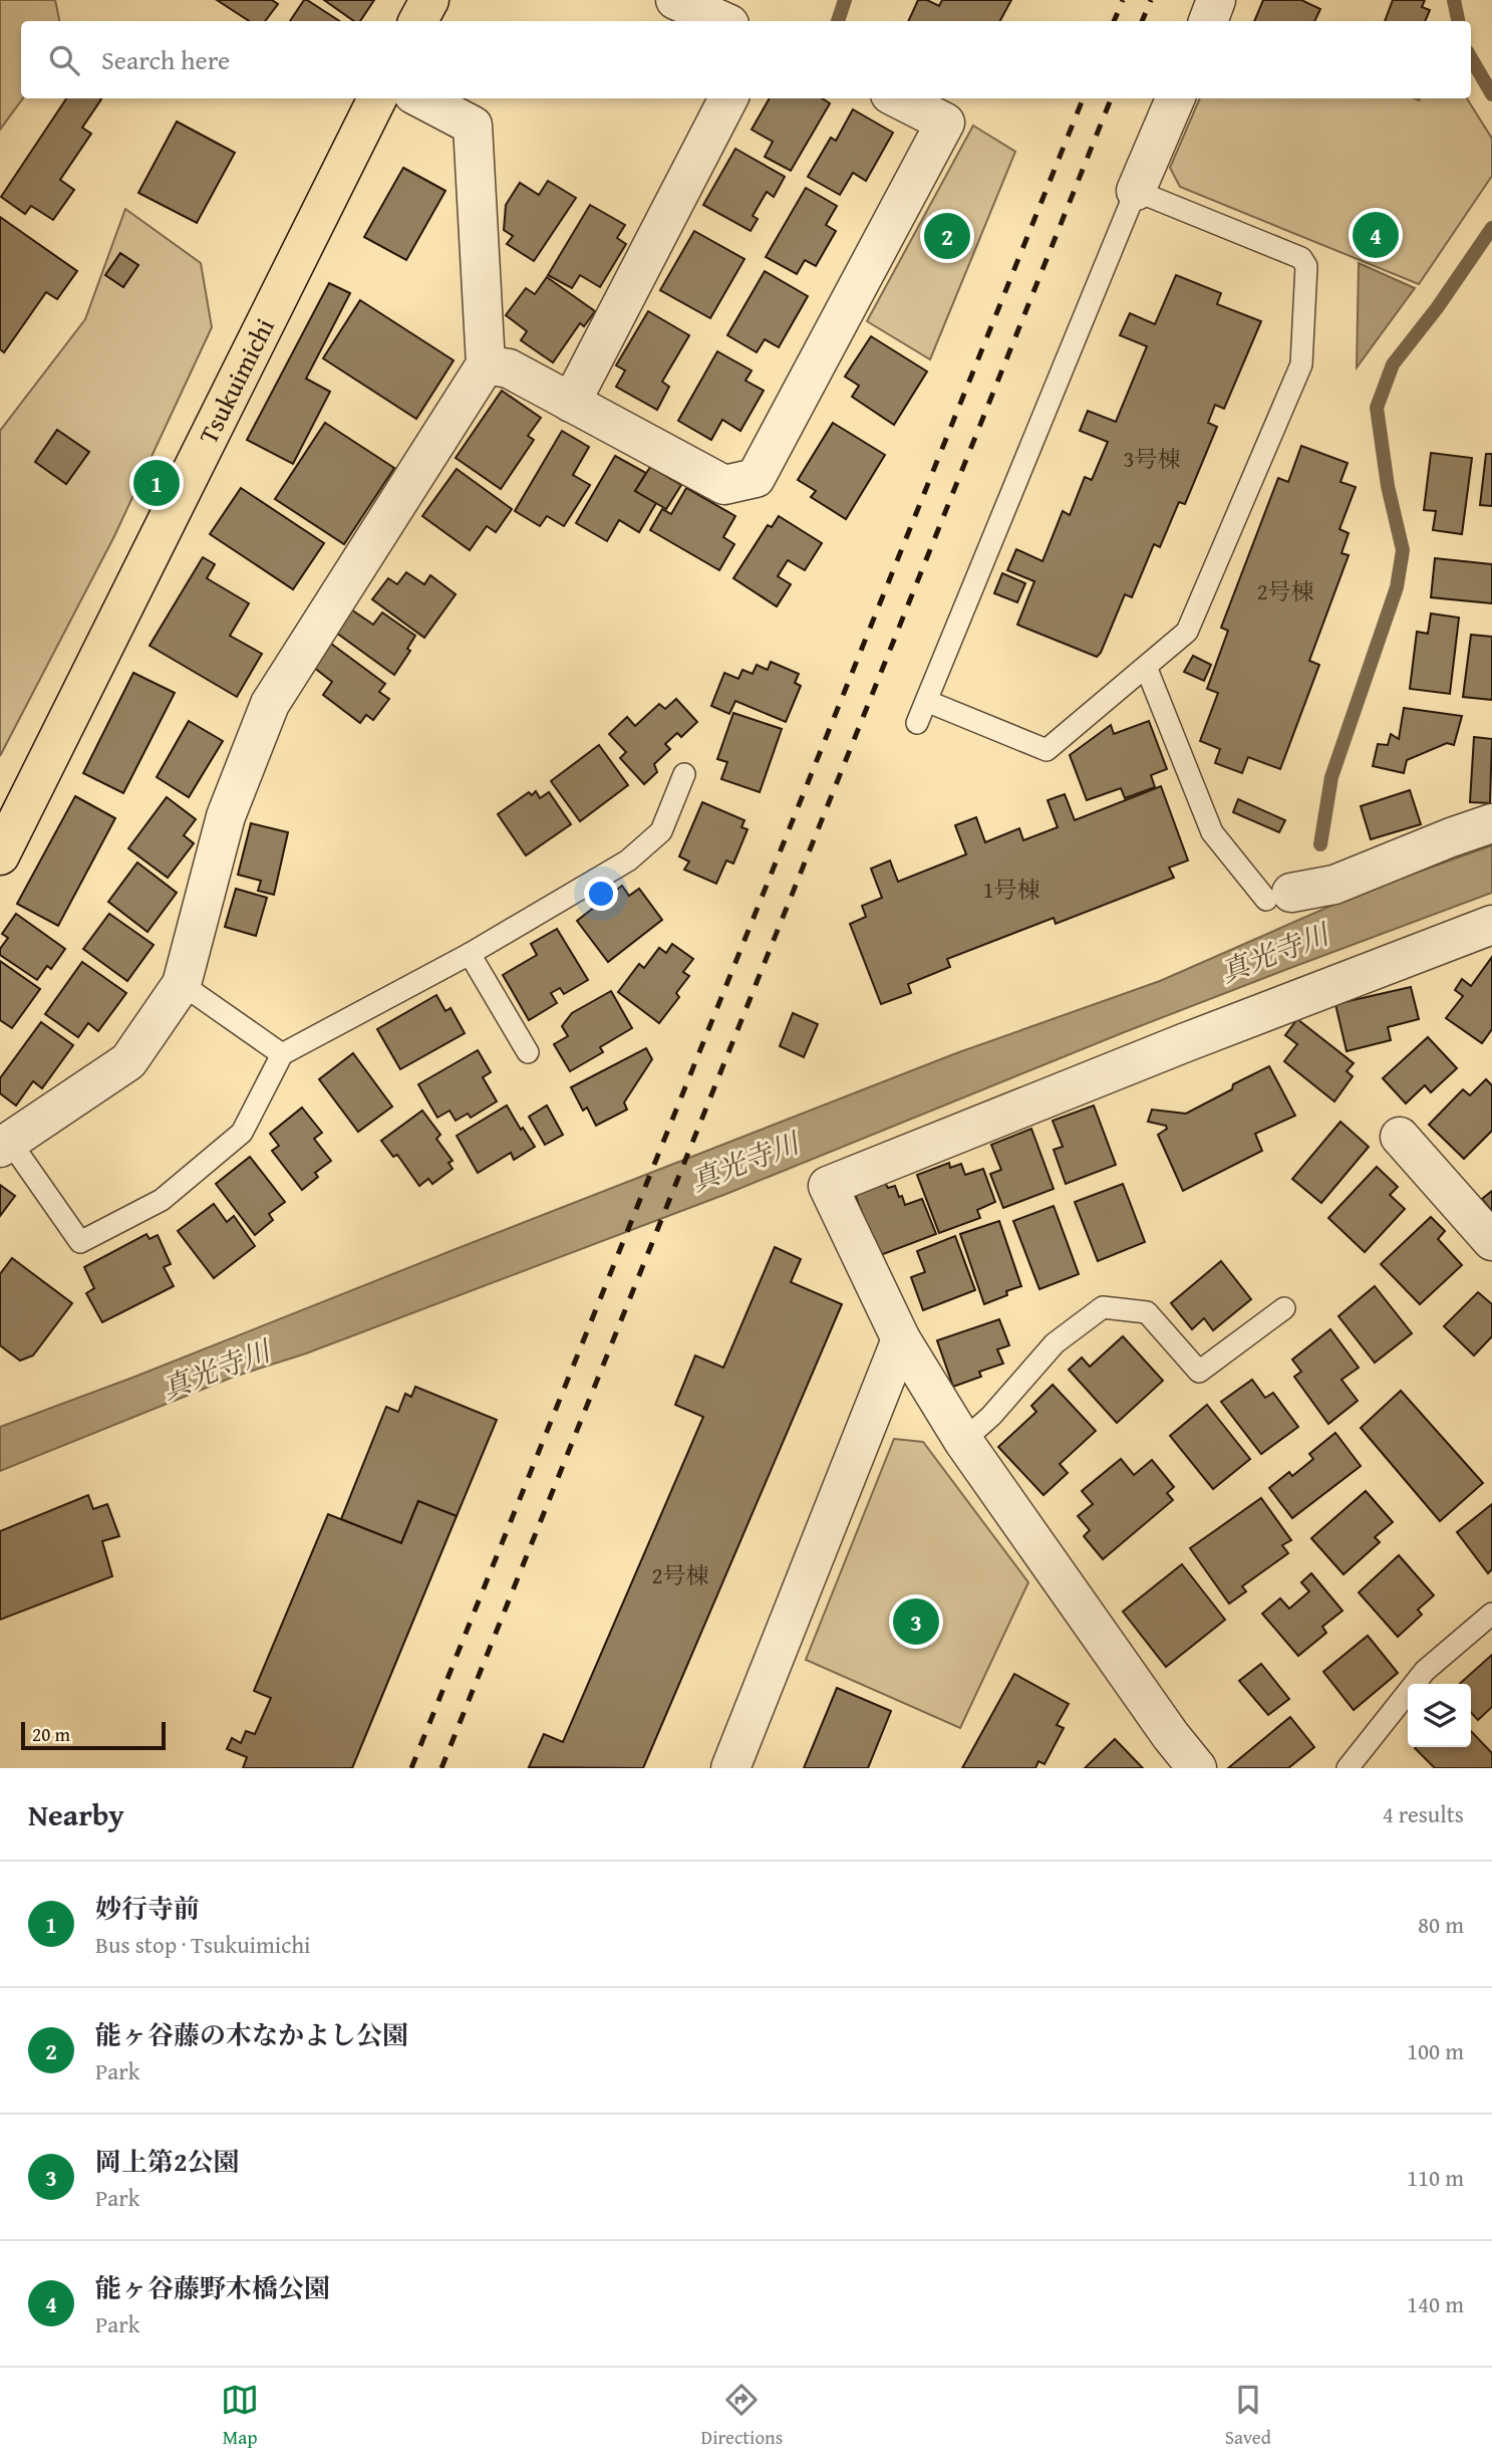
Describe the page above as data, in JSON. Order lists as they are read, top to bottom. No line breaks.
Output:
{"streets":{"main road":["Tsukuimichi"]},"water":["真光寺川"],"house_numbers":["3号棟","2号棟","1号棟","2号棟"],"scale_bar":"20 m","page":{"search":"Search here","pins":["4","2","1","3"],"scale":"20 m","heading":["Nearby","4 results"],"list":[{"mark":"1","name":"妙行寺前","note":"Bus stop · Tsukuimichi","value":"80 m"},{"mark":"2","name":"能ヶ谷藤の木なかよし公園","note":"Park","value":"100 m"},{"mark":"3","name":"岡上第2公園","note":"Park","value":"110 m"},{"mark":"4","name":"能ヶ谷藤野木橋公園","note":"Park","value":"140 m"}],"nav":["Map","Directions","Saved"]}}
